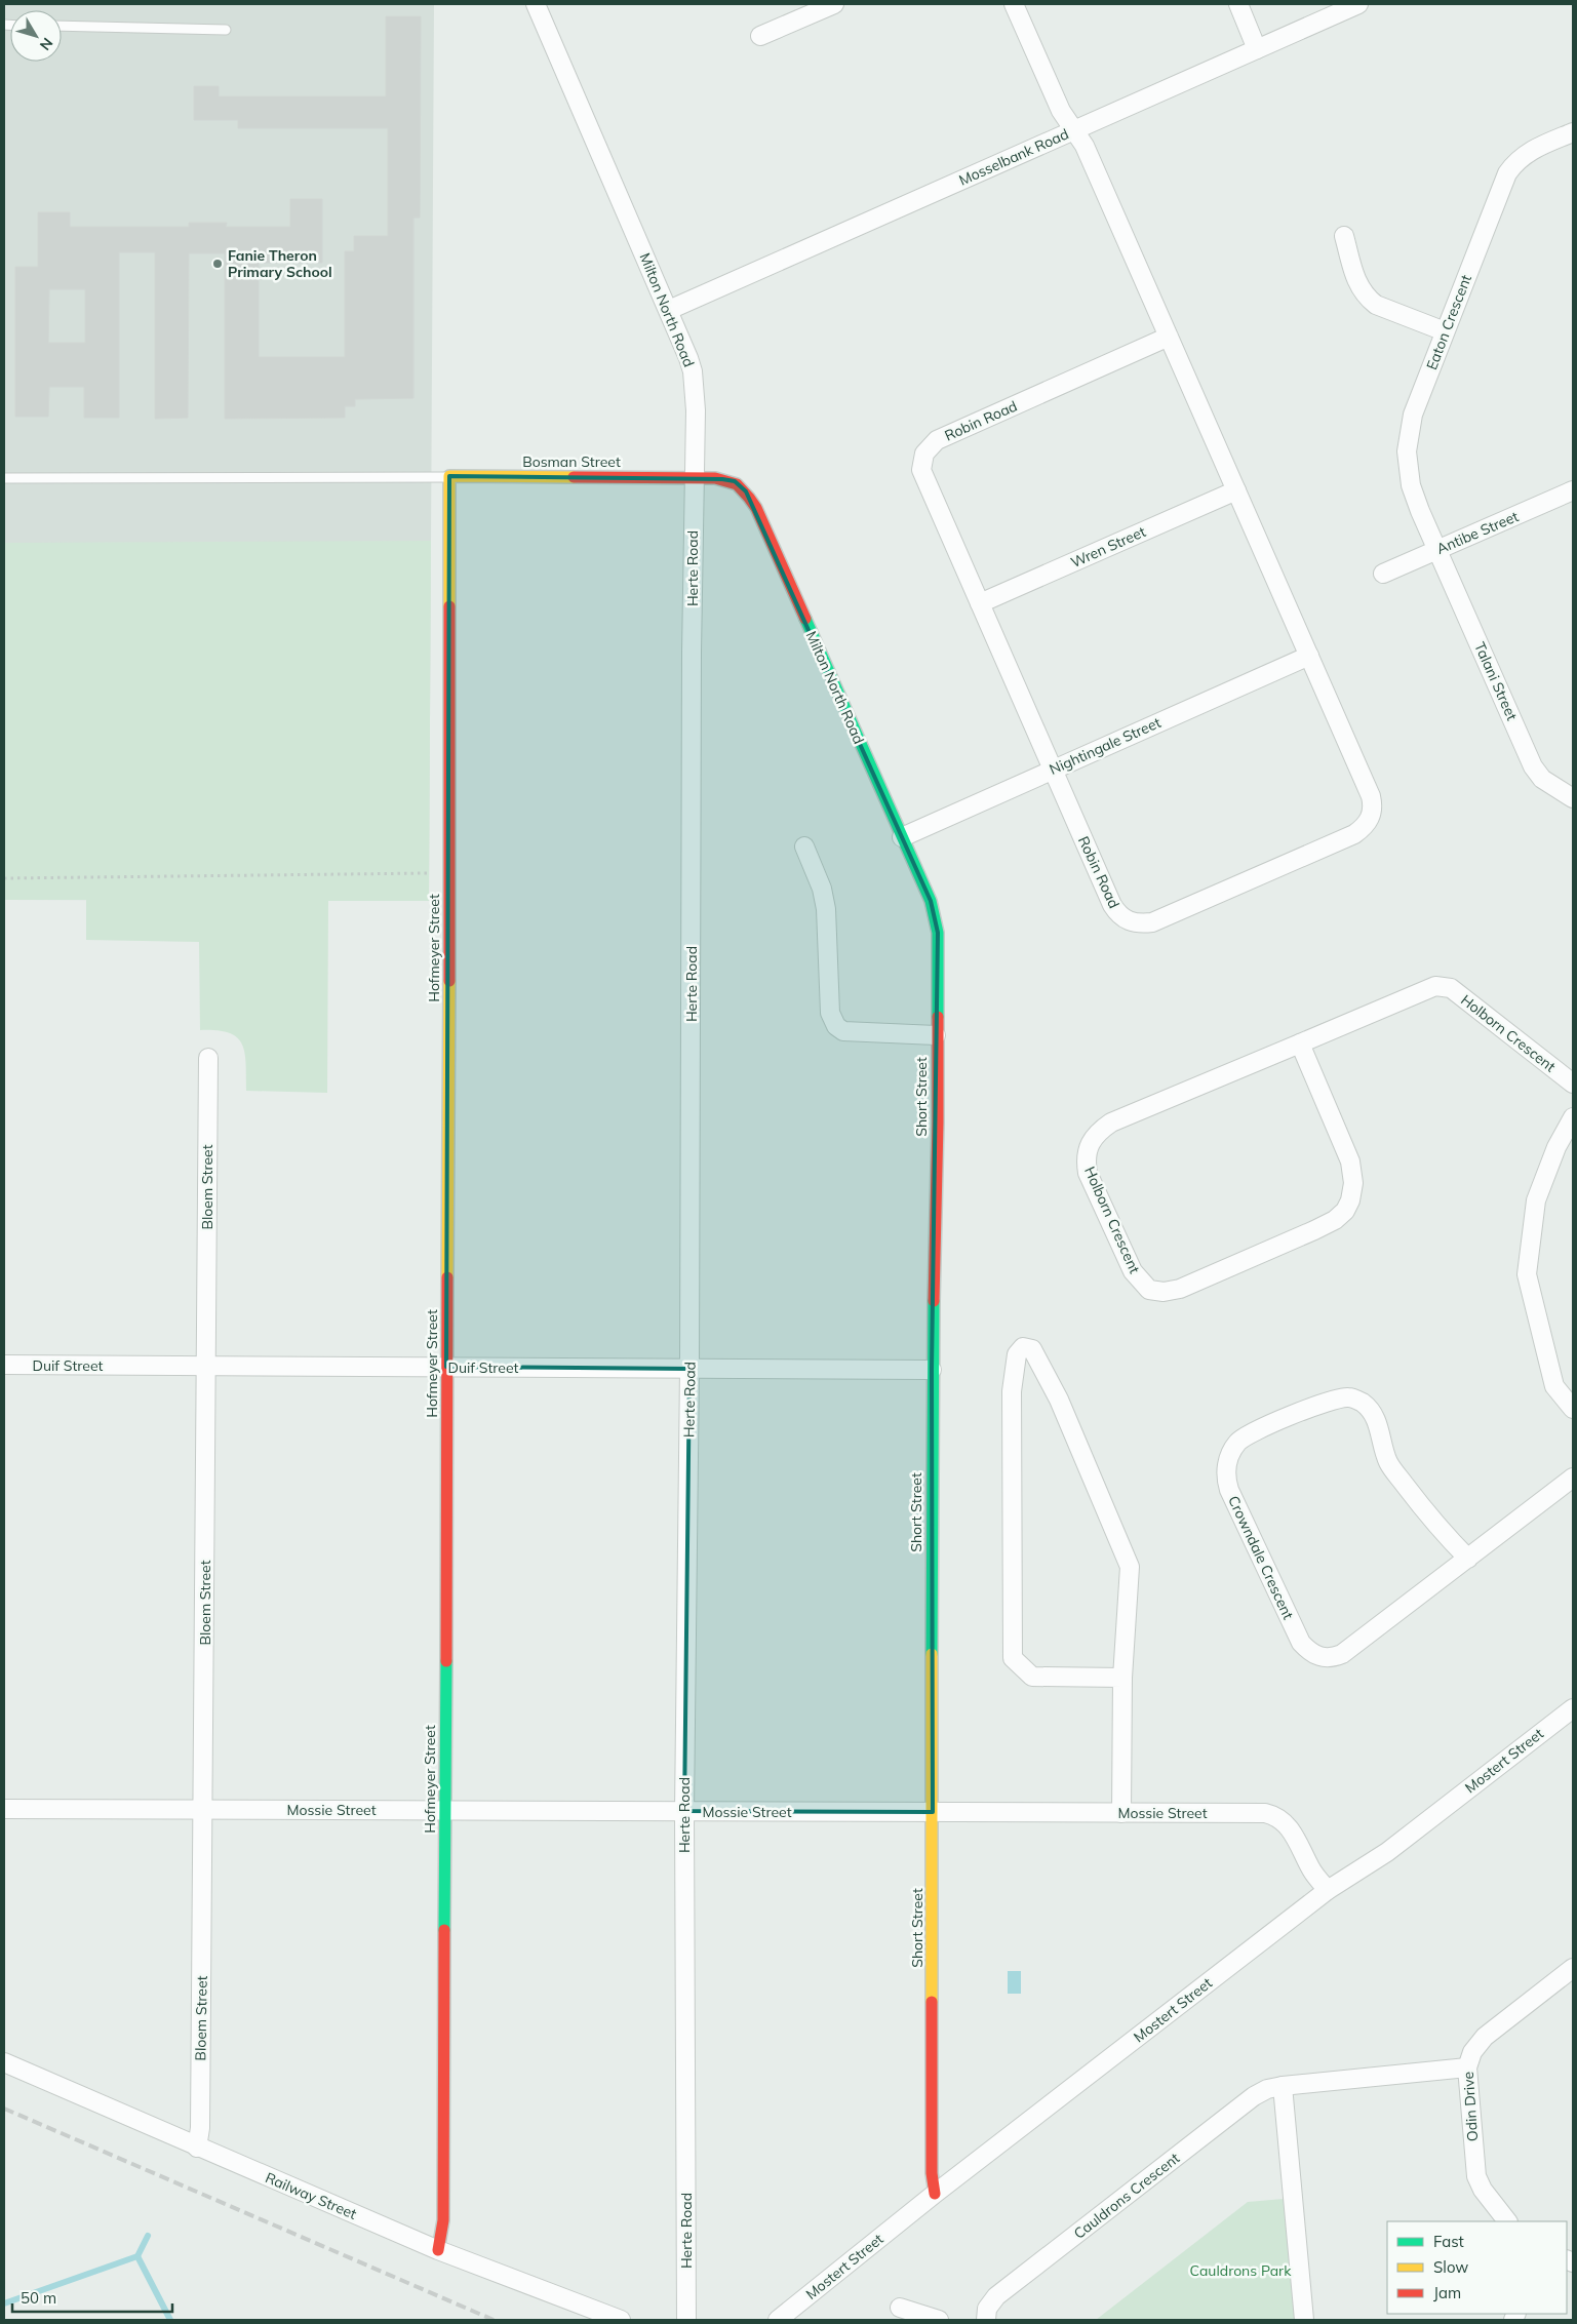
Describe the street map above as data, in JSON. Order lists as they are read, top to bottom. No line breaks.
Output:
{"streets":{"street":["Mosselbank Road","Milton North Road","Eaton Crescent","Robin Road","Bosman Street","Antibe Street","Wren Street","Herte Road","Talani Street","Nightingale Street","Hofmeyer Street","Holborn Crescent","Short Street","Bloem Street","Duif Street","Crowndale Crescent","Mostert Street","Mossie Street","Odin Drive","Railway Street","Cauldrons Crescent"]},"crossings":[["Mosselbank Road","Milton North Road"],["Mosselbank Road","Robin Road"],["Milton North Road","Bosman Street"],["Milton North Road","Herte Road"],["Milton North Road","Nightingale Street"],["Milton North Road","Short Street"],["Eaton Crescent","Antibe Street"],["Eaton Crescent","Talani Street"],["Robin Road","Wren Street"],["Robin Road","Nightingale Street"],["Bosman Street","Herte Road"],["Bosman Street","Hofmeyer Street"],["Antibe Street","Talani Street"],["Herte Road","Duif Street"],["Herte Road","Mossie Street"],["Nightingale Street","Short Street"],["Hofmeyer Street","Duif Street"],["Hofmeyer Street","Mossie Street"],["Hofmeyer Street","Railway Street"],["Short Street","Duif Street"],["Short Street","Mostert Street"],["Short Street","Mossie Street"],["Bloem Street","Duif Street"],["Bloem Street","Mossie Street"],["Bloem Street","Railway Street"],["Mostert Street","Mossie Street"],["Odin Drive","Cauldrons Crescent"]],"parks":["Cauldrons Park"],"places":["Fanie Theron Primary School"],"legend":["Fast","Slow","Jam"],"scale_bar":"50 m","north":"bottom right"}
